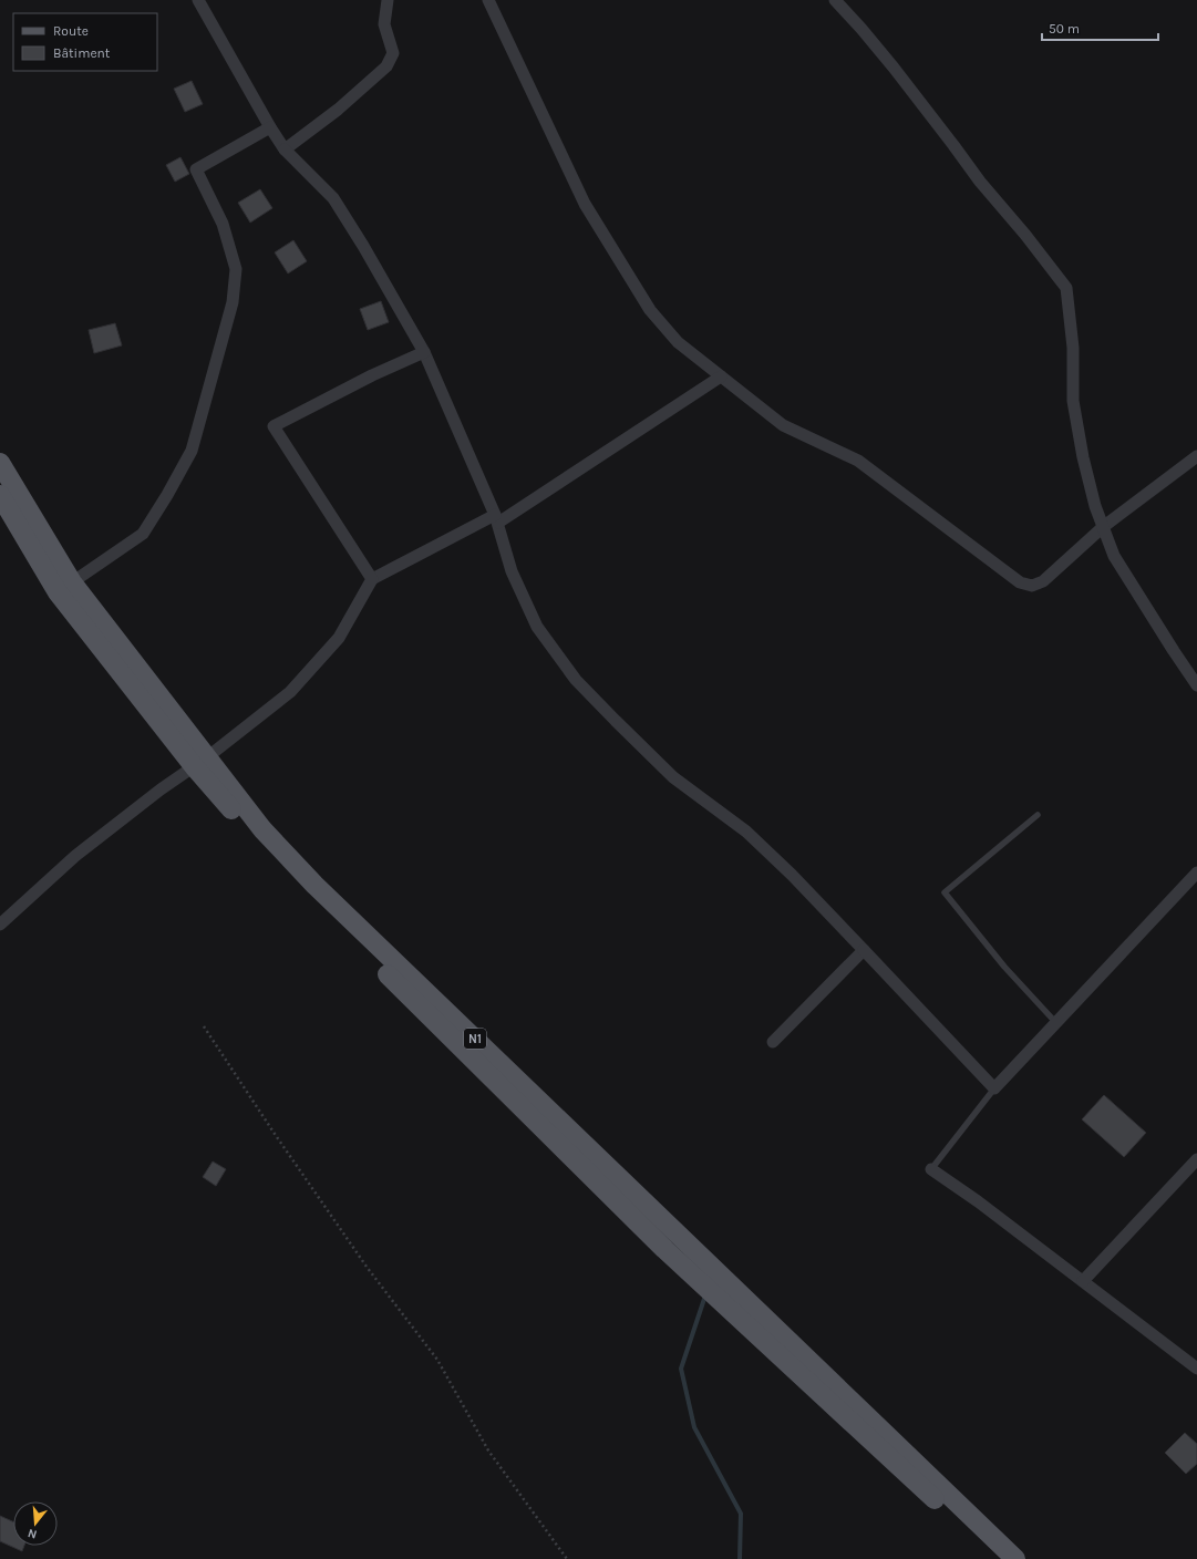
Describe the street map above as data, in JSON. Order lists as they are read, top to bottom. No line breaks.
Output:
{"streets":{"main road":["N1"]},"legend":["Route","Bâtiment"],"scale_bar":"50 m","north":"bottom"}
